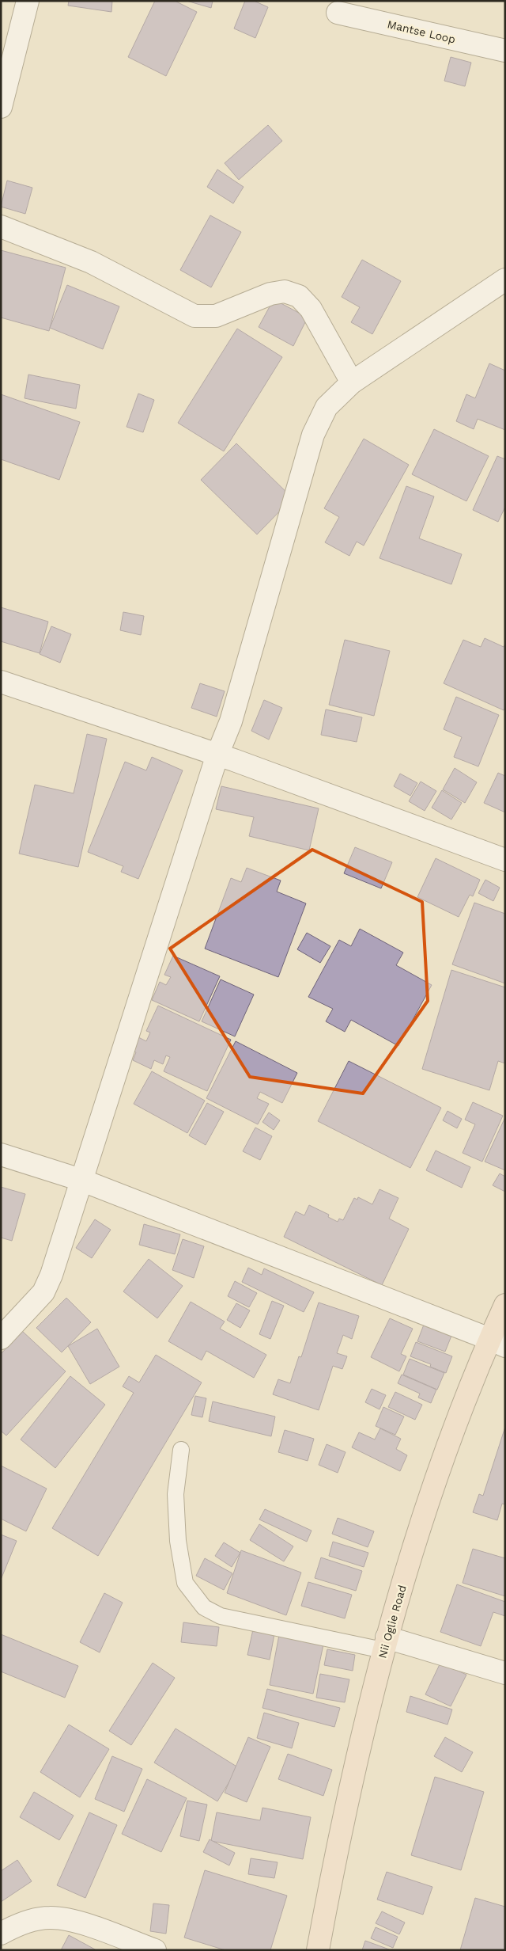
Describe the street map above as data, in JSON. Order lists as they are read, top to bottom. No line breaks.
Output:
{"streets":{"street":["Mantse Loop","Nii Oglie Road"]}}
